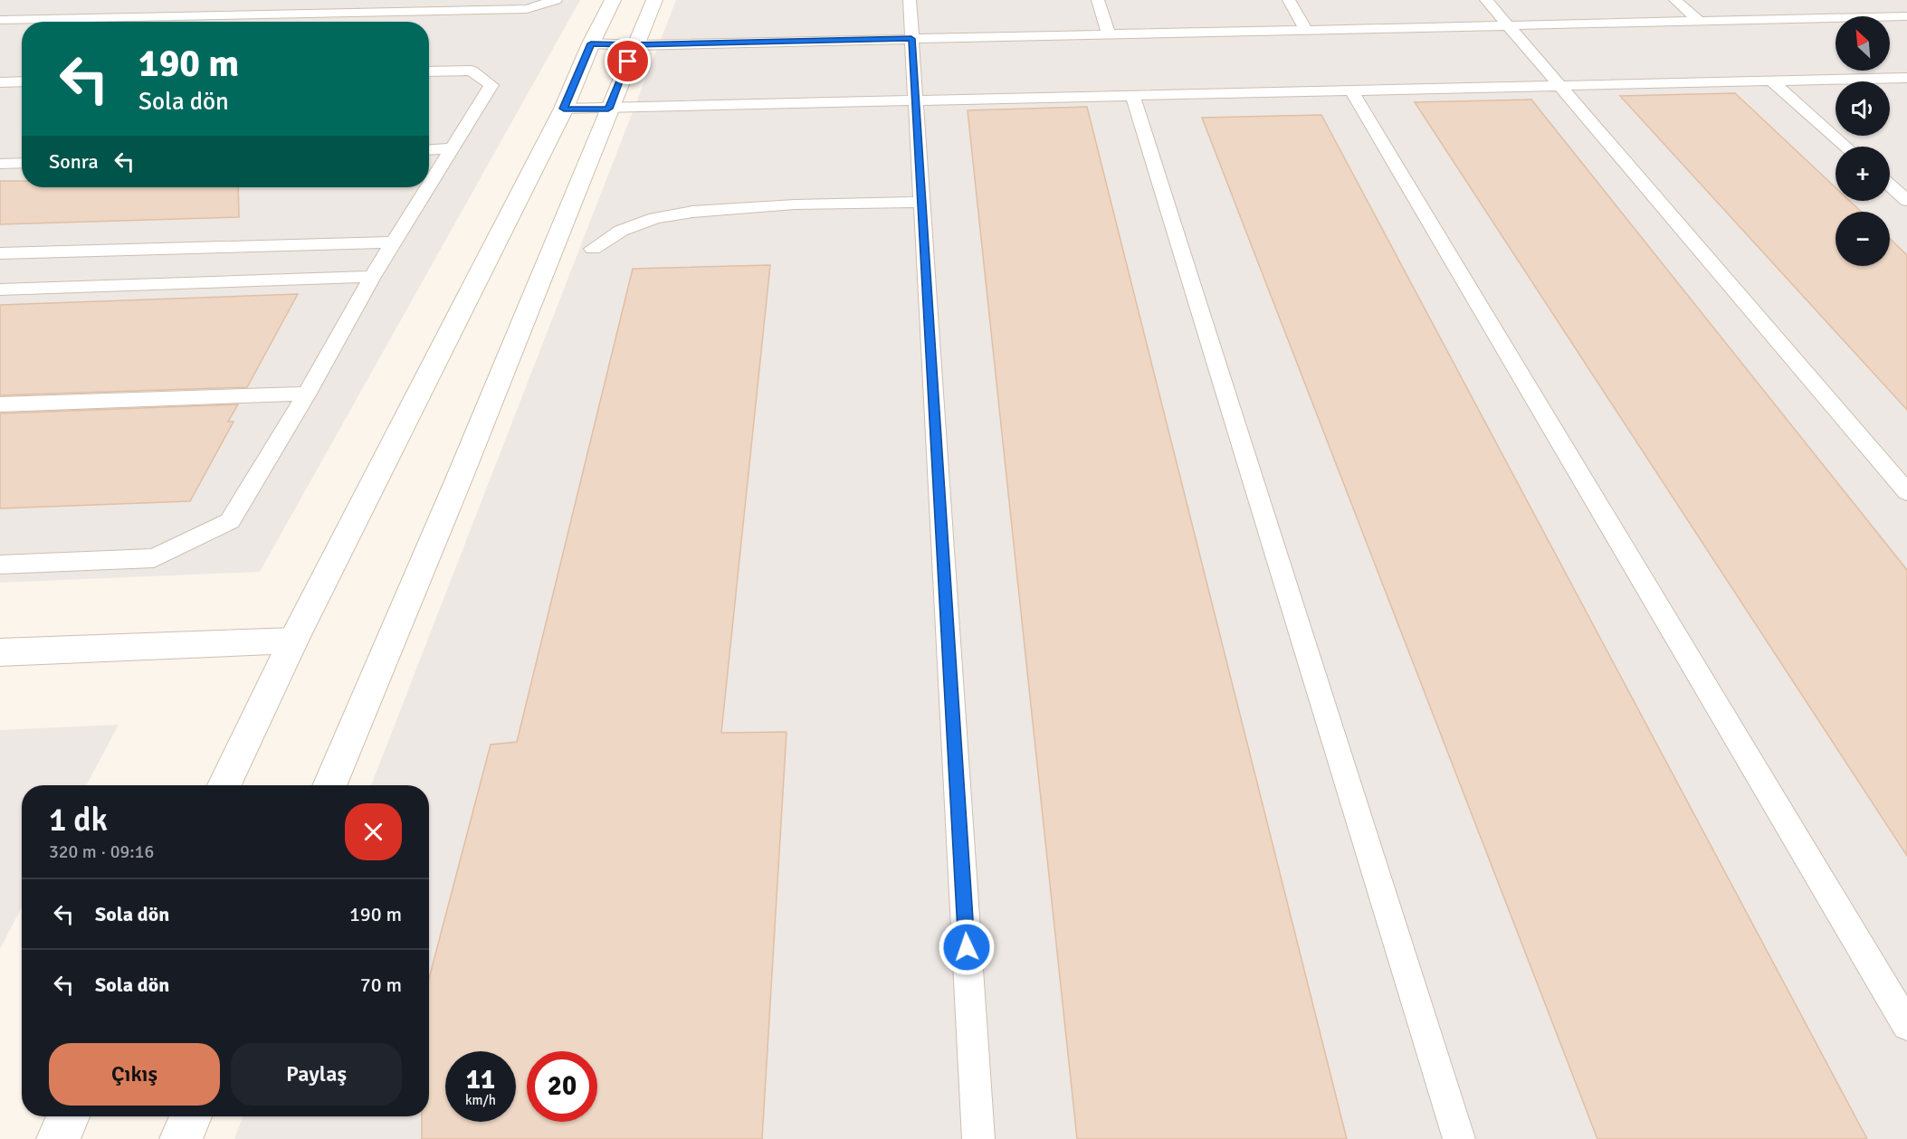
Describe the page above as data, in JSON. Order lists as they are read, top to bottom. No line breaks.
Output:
{"north":"top left","page":{"map_buttons":["+","−"],"turn":["190 m","Sola dön"],"then":"Sonra","heading":["1 dk","320 m · 09:16"],"list":[{"name":"Sola dön","value":"190 m"},{"name":"Sola dön","value":"70 m"}],"buttons":["Çıkış","Paylaş"],"speed":"11 km/h","limit":"20"}}
